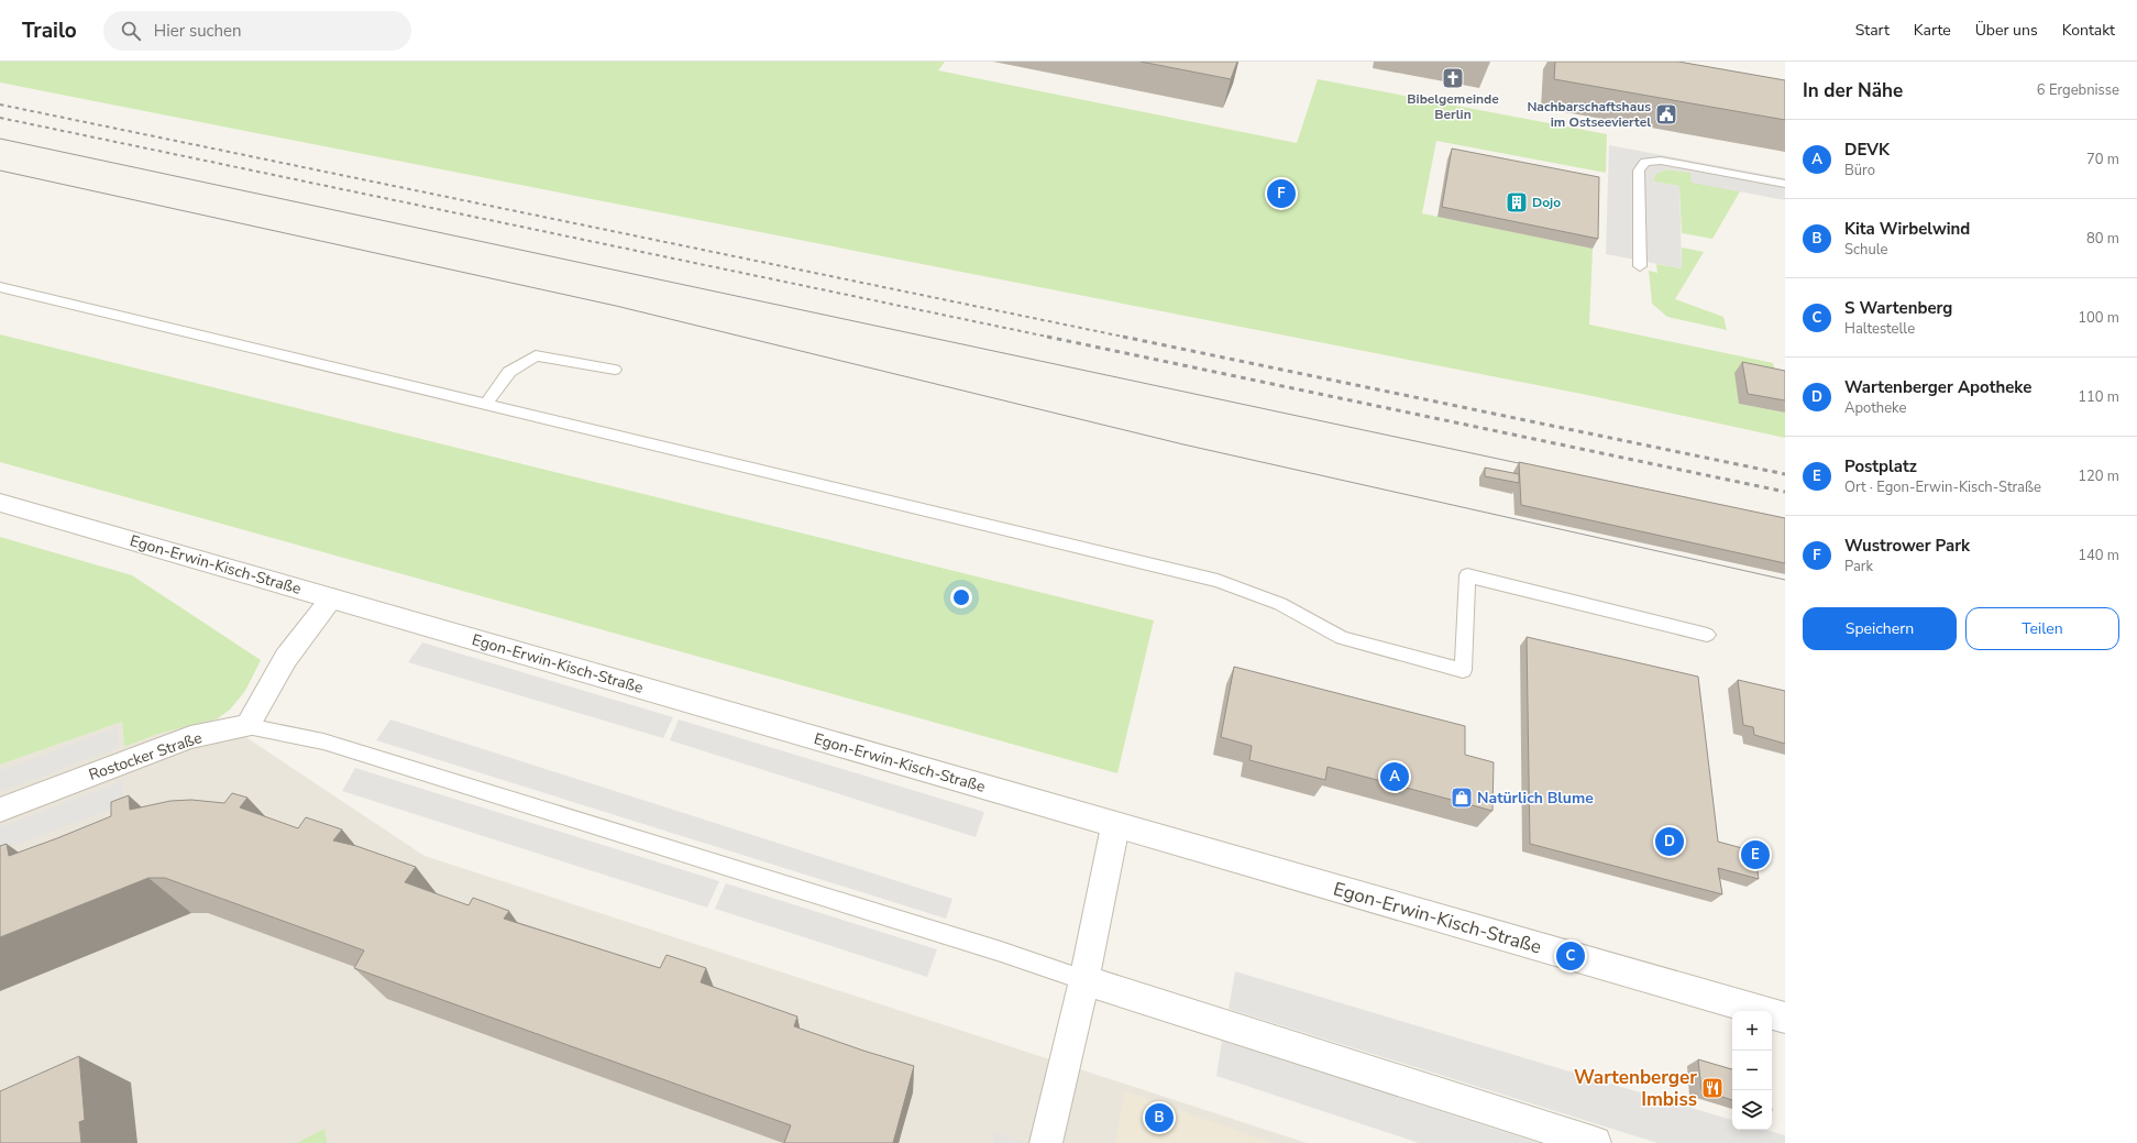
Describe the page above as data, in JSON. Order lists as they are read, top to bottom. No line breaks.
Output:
{"streets":{"street":["Egon-Erwin-Kisch-Straße","Rostocker Straße"]},"places":{"church":["Bibelgemeinde Berlin"],"public building":["Nachbarschaftshaus im Ostseeviertel"],"building":["Dojo"],"shop":["Natürlich Blume"],"restaurant":["Wartenberger Imbiss"]},"page":{"header":"Trailo","search":"Hier suchen","nav":["Start","Karte","Über uns","Kontakt"],"heading":["In der Nähe","6 Ergebnisse"],"list":[{"mark":"A","name":"DEVK","note":"Büro","value":"70 m"},{"mark":"B","name":"Kita Wirbelwind","note":"Schule","value":"80 m"},{"mark":"C","name":"S Wartenberg","note":"Haltestelle","value":"100 m"},{"mark":"D","name":"Wartenberger Apotheke","note":"Apotheke","value":"110 m"},{"mark":"E","name":"Postplatz","note":"Ort · Egon-Erwin-Kisch-Straße","value":"120 m"},{"mark":"F","name":"Wustrower Park","note":"Park","value":"140 m"}],"pins":["F","A","D","E","C","B"],"buttons":["Speichern","Teilen"],"map_buttons":["+","−"]}}
